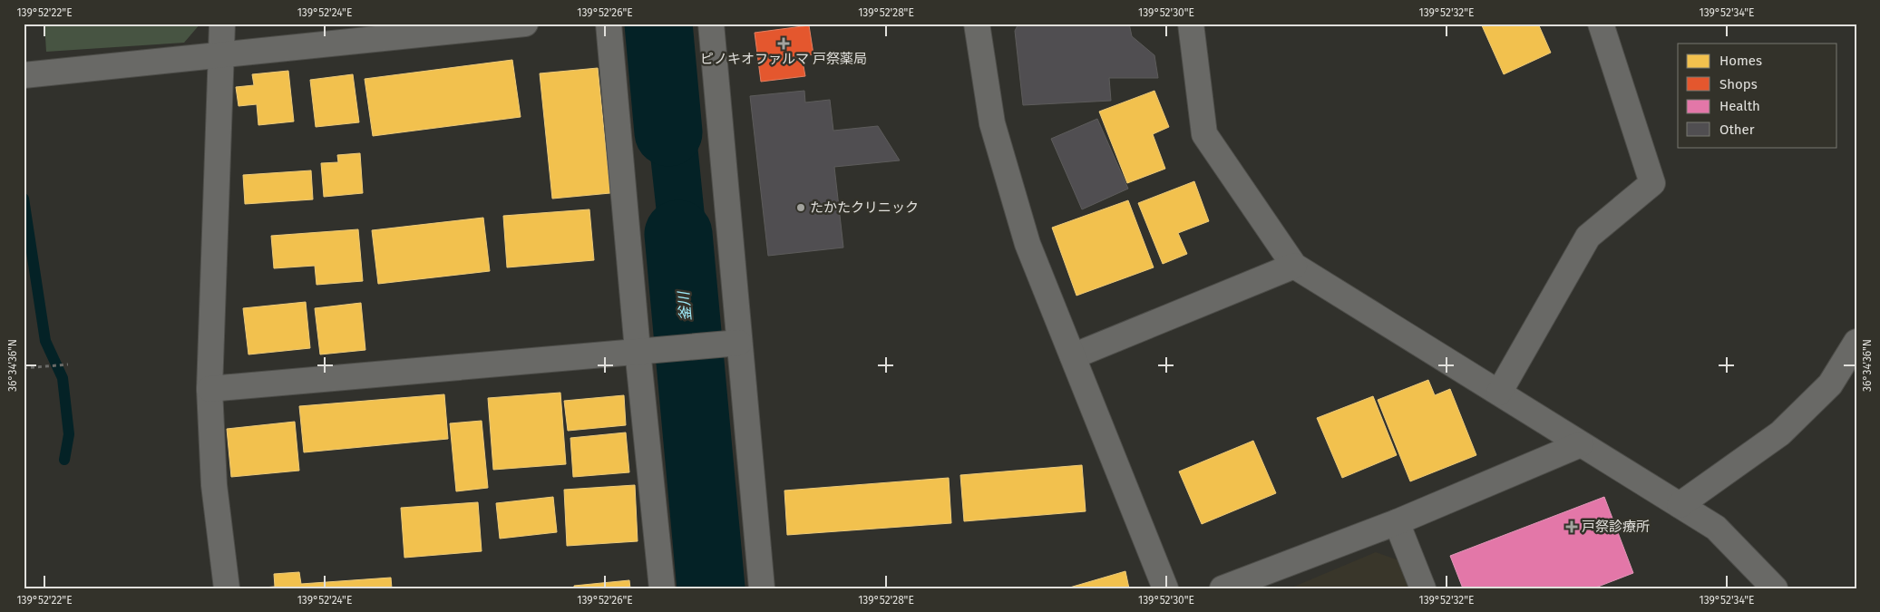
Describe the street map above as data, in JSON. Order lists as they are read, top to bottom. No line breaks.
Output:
{"water":["釜川"],"places":{"health":["ピノキオファルマ 戸祭薬局","戸祭診療所"],"other":["たかたクリニック"]},"legend":["Homes","Shops","Health","Other"],"coordinates":["139°52'22\"E","139°52'24\"E","139°52'26\"E","139°52'28\"E","139°52'30\"E","139°52'32\"E","139°52'34\"E","36°34'36\"N"]}
